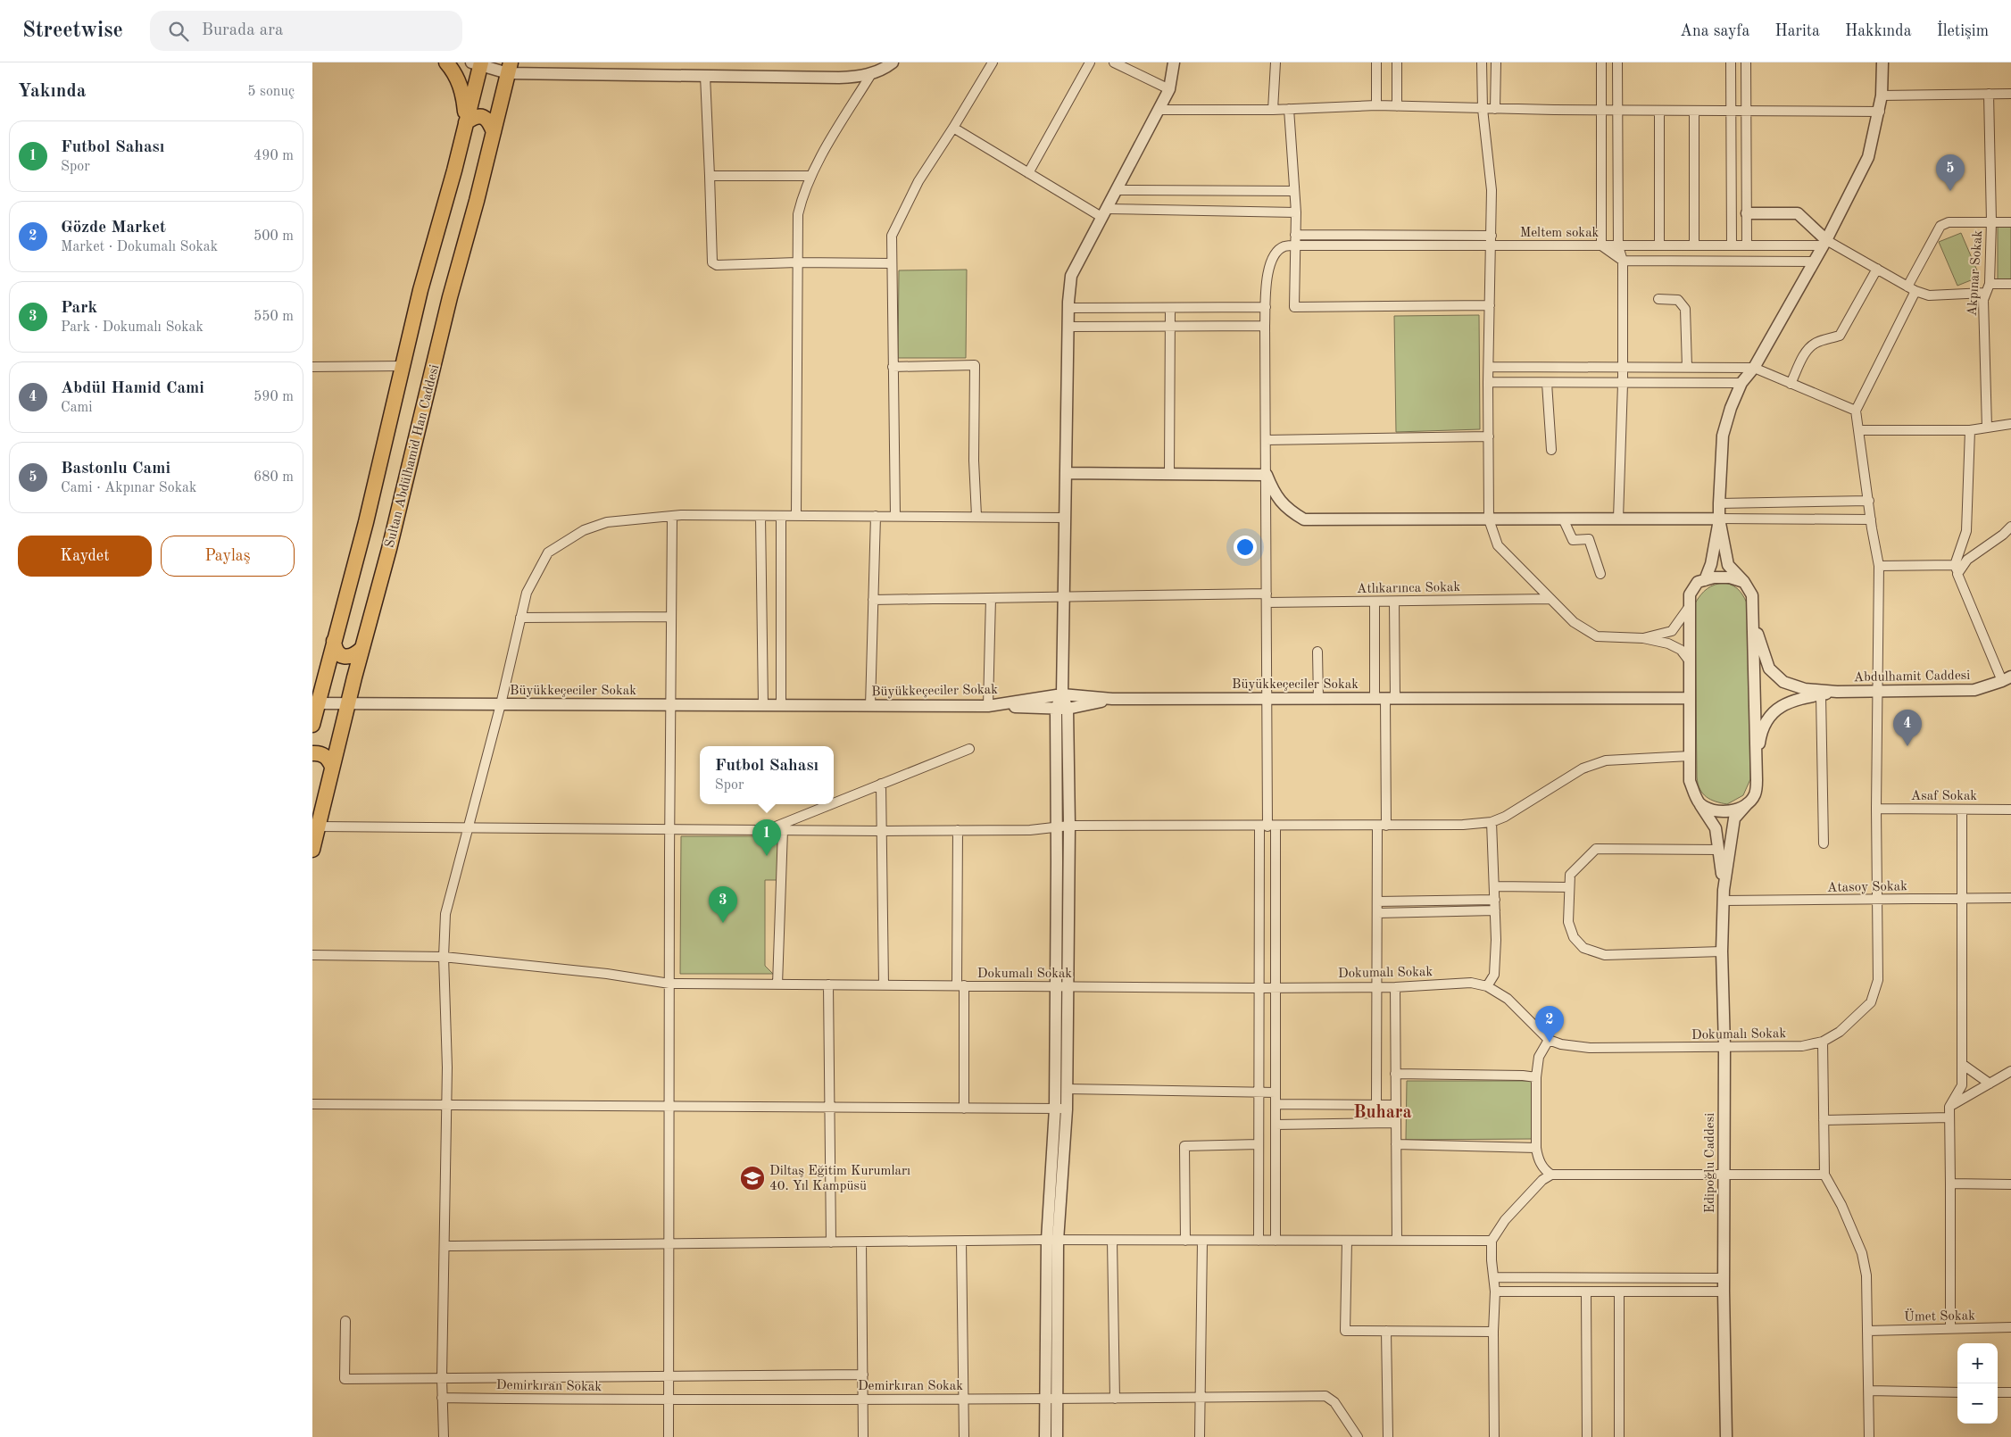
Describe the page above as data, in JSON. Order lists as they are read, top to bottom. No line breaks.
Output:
{"streets":{"main road":["Sultan Abdülhamid Han Caddesi"],"street":["Meltem sokak","Akpınar Sokak","Atlıkarınca Sokak","Abdulhamit Caddesi","Büyükkeçeciler Sokak","Asaf Sokak","Atasoy Sokak","Dokumalı Sokak","Edipoğlu Caddesi","Ümet Sokak","Demirkıran Sokak"]},"crossings":[["Sultan Abdülhamid Han Caddesi","Büyükkeçeciler Sokak"],["Abdulhamit Caddesi","Dokumalı Sokak"],["Asaf Sokak","Dokumalı Sokak"],["Atasoy Sokak","Dokumalı Sokak"],["Atasoy Sokak","Edipoğlu Caddesi"],["Dokumalı Sokak","Edipoğlu Caddesi"]],"districts":["Buhara"],"places":{"school or university":["Diltaş Eğitim Kurumları 40. Yıl Kampüsü"]},"page":{"header":"Streetwise","search":"Burada ara","nav":["Ana sayfa","Harita","Hakkında","İletişim"],"heading":["Yakında","5 sonuç"],"list":[{"mark":"1","name":"Futbol Sahası","note":"Spor","value":"490 m"},{"mark":"2","name":"Gözde Market","note":"Market · Dokumalı Sokak","value":"500 m"},{"mark":"3","name":"Park","note":"Park · Dokumalı Sokak","value":"550 m"},{"mark":"4","name":"Abdül Hamid Cami","note":"Cami","value":"590 m"},{"mark":"5","name":"Bastonlu Cami","note":"Cami · Akpınar Sokak","value":"680 m"}],"pins":["5","4","1","3","2"],"buttons":["Kaydet","Paylaş"],"popup":["Futbol Sahası","Spor"],"map_buttons":["+","−"]}}
